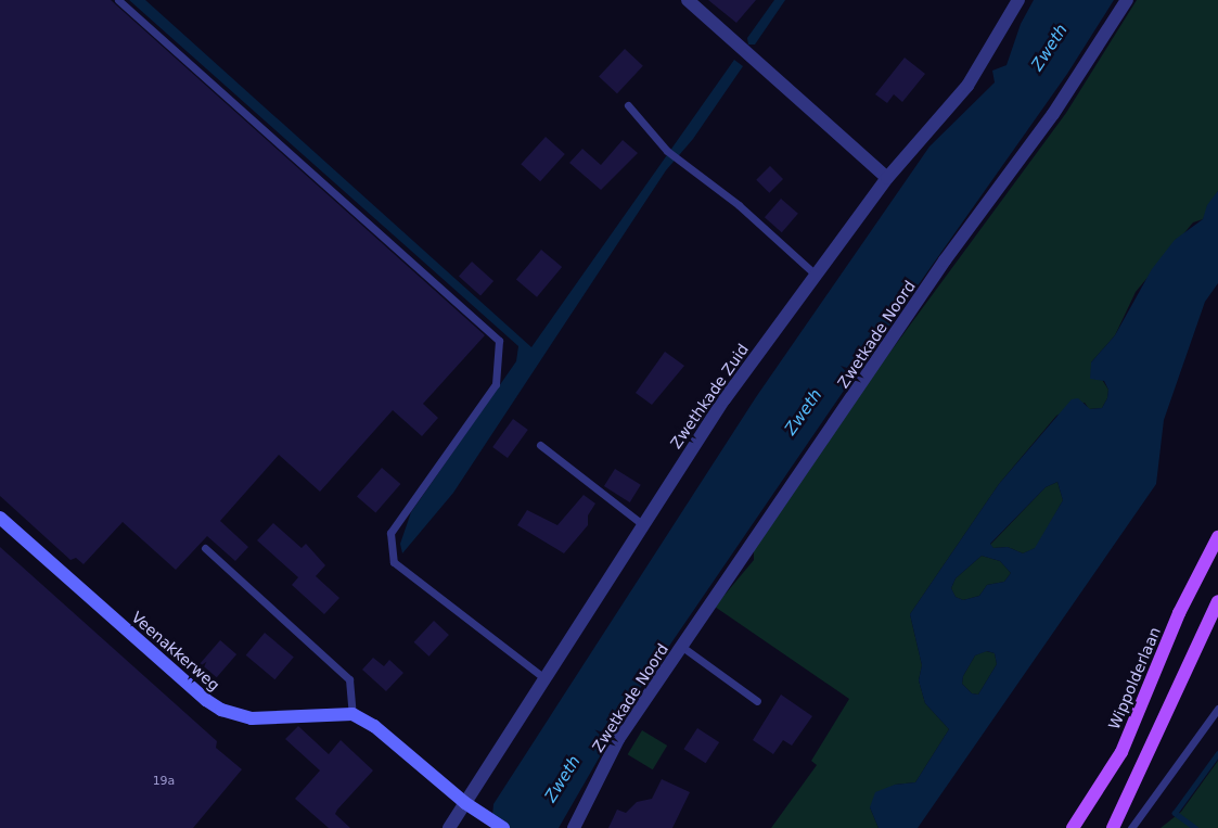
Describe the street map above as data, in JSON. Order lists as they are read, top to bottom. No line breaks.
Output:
{"streets":{"main road":["Wippolderlaan"],"street":["Zwetkade Noord","Zwethkade Zuid","Veenakkerweg"]},"water":["Zweth"],"house_numbers":["19a"]}
